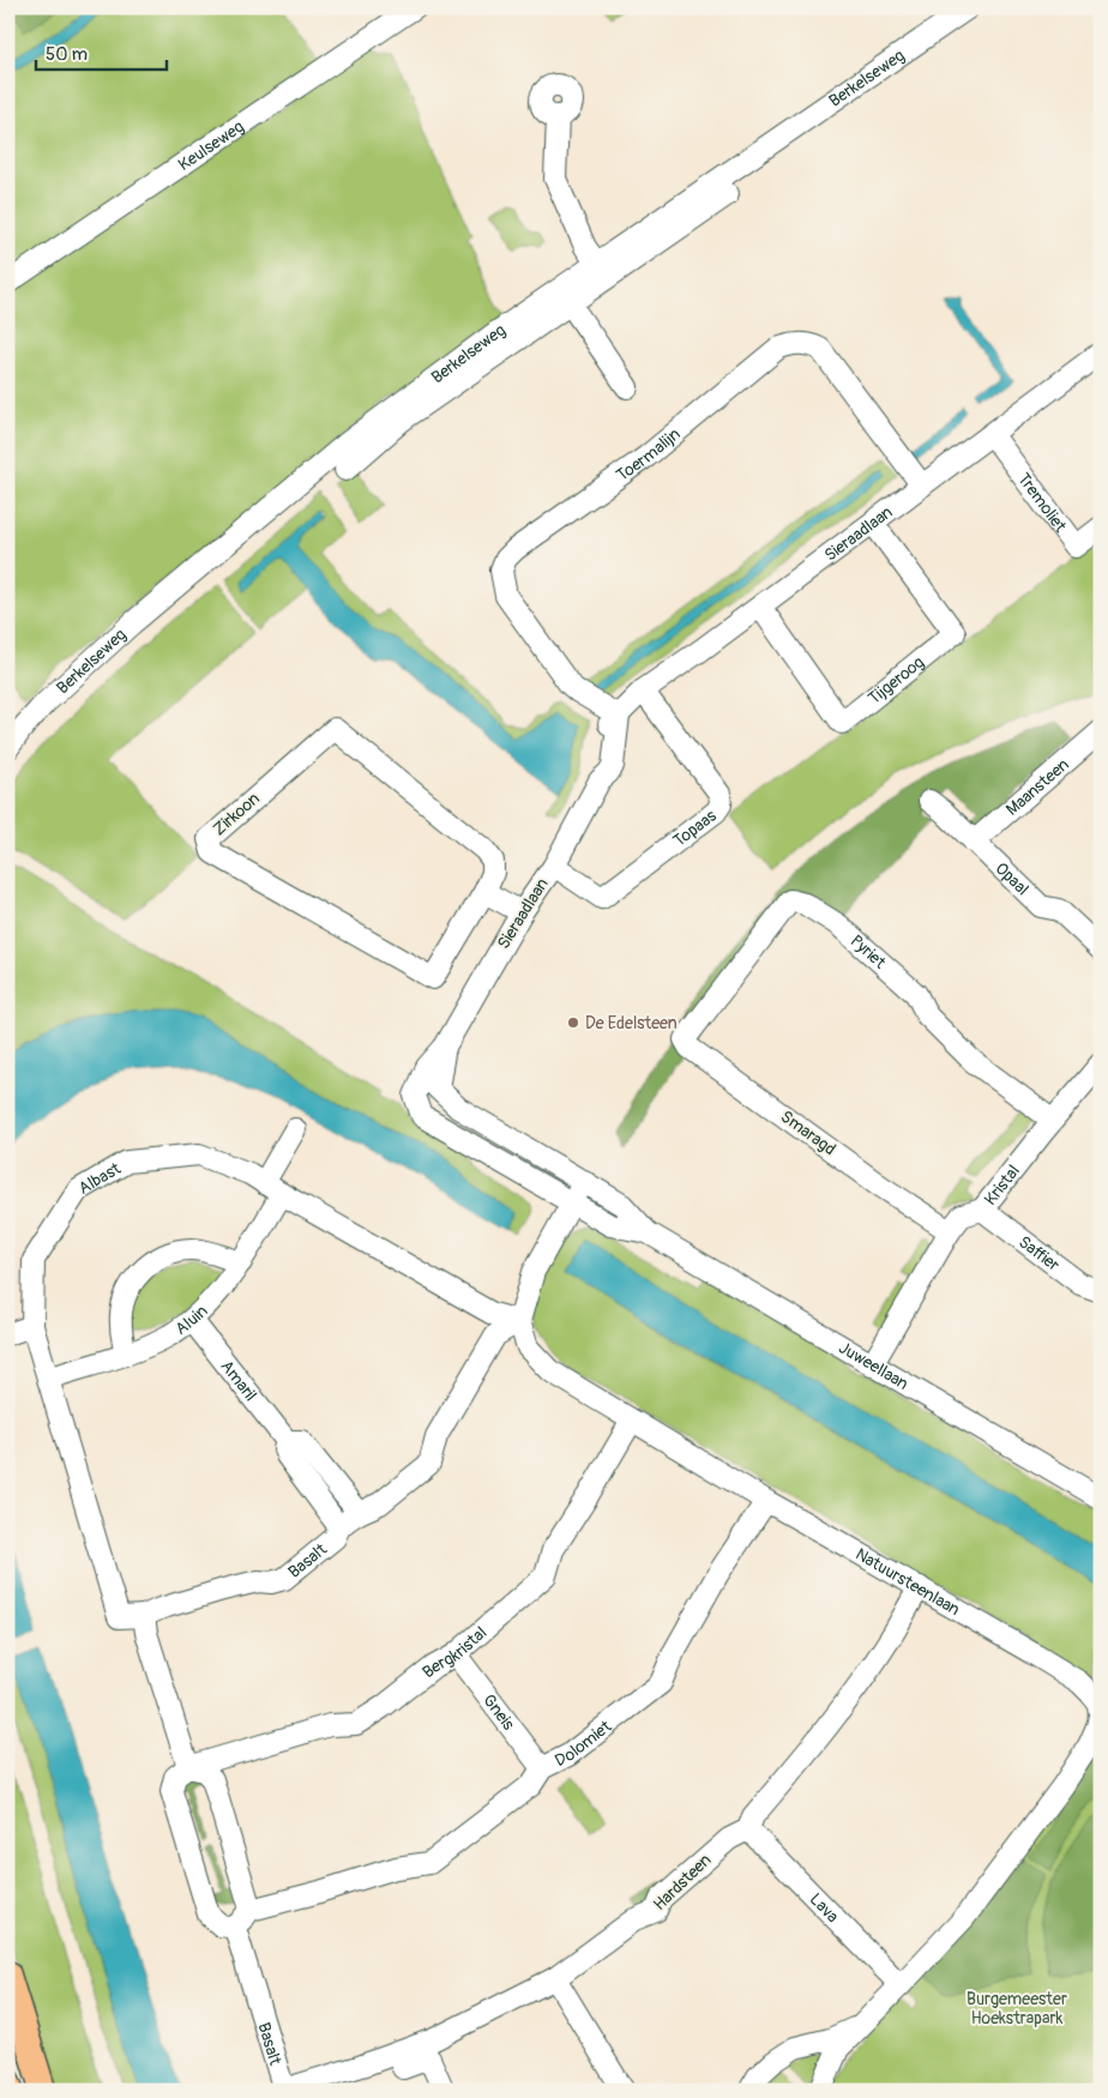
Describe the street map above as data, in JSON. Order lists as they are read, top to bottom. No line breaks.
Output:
{"streets":{"street":["Berkelseweg","Keulseweg","Toermalijn","Tremoliet","Sieraadlaan","Tijgeroog","Maansteen","Zirkoon","Topaas","Opaal","Pyriet","Smaragd","Albast","Kristal","Saffier","Aluin","Juweellaan","Amaril","Basalt","Natuursteenlaan","Bergkristal","Gneis","Dolomiet","Hardsteen","Lava"]},"crossings":[["Toermalijn","Sieraadlaan"],["Tremoliet","Sieraadlaan"],["Sieraadlaan","Tijgeroog"],["Sieraadlaan","Topaas"],["Sieraadlaan","Juweellaan"],["Maansteen","Opaal"],["Pyriet","Smaragd"],["Pyriet","Kristal"],["Smaragd","Kristal"],["Albast","Aluin"],["Albast","Basalt"],["Albast","Natuursteenlaan"],["Kristal","Saffier"],["Kristal","Juweellaan"],["Aluin","Amaril"],["Amaril","Basalt"],["Basalt","Natuursteenlaan"],["Basalt","Hardsteen"],["Natuursteenlaan","Bergkristal"],["Natuursteenlaan","Dolomiet"],["Natuursteenlaan","Hardsteen"],["Natuursteenlaan","Lava"],["Bergkristal","Gneis"],["Gneis","Dolomiet"],["Hardsteen","Lava"]],"parks":["Burgemeester Hoekstrapark"],"places":["De Edelsteen"],"scale_bar":"50 m"}
